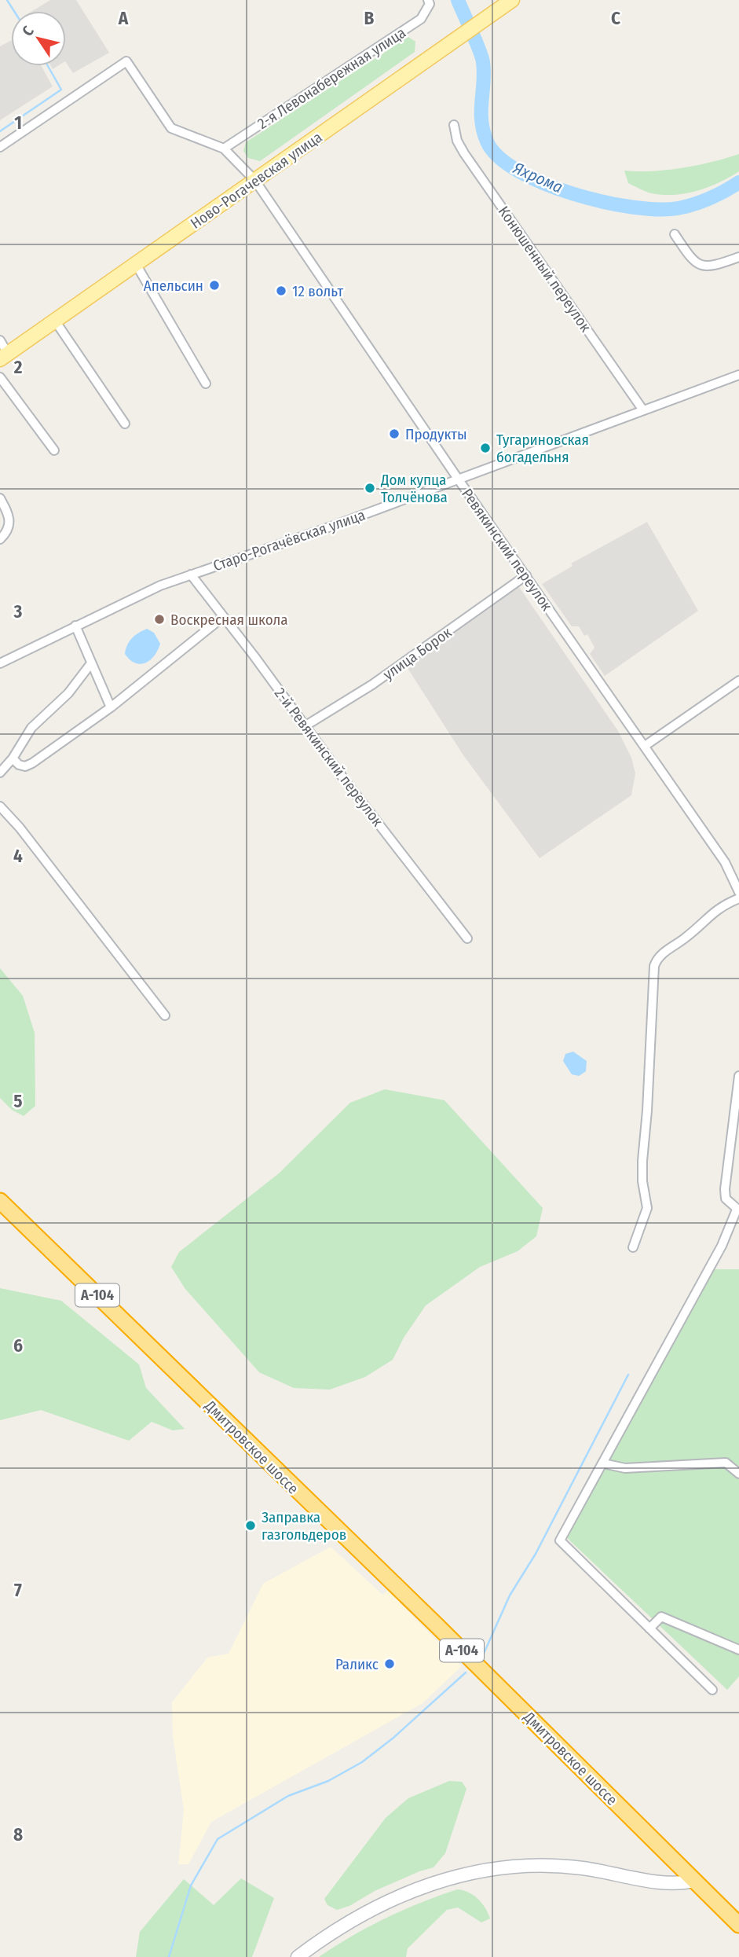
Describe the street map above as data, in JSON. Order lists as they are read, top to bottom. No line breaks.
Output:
{"streets":{"highway":["А-104","Дмитровское шоссе"],"main road":["Ново-Рогачевская улица"],"street":["2-я Левонабережная улица","Конюшенный переулок","Старо-Рогачёвская улица","Ревякинский переулок","улица Борок","2-й Ревякинский переулок"]},"crossings":[["2-я Левонабережная улица","Ревякинский переулок"],["Ново-Рогачевская улица","Ревякинский переулок"],["Конюшенный переулок","Старо-Рогачёвская улица"],["Старо-Рогачёвская улица","Ревякинский переулок"],["Старо-Рогачёвская улица","2-й Ревякинский переулок"],["Ревякинский переулок","улица Борок"],["улица Борок","2-й Ревякинский переулок"]],"water":["Яхрома"],"places":["Апельсин","12 вольт","Продукты","Тугариновская богадельня","Дом купца Толчёнова","Воскресная школа","Заправка газгольдеров","Раликс"],"north":"top left","grid":{"columns":["A","B","C"],"rows":["1","2","3","4","5","6","7","8"]}}
